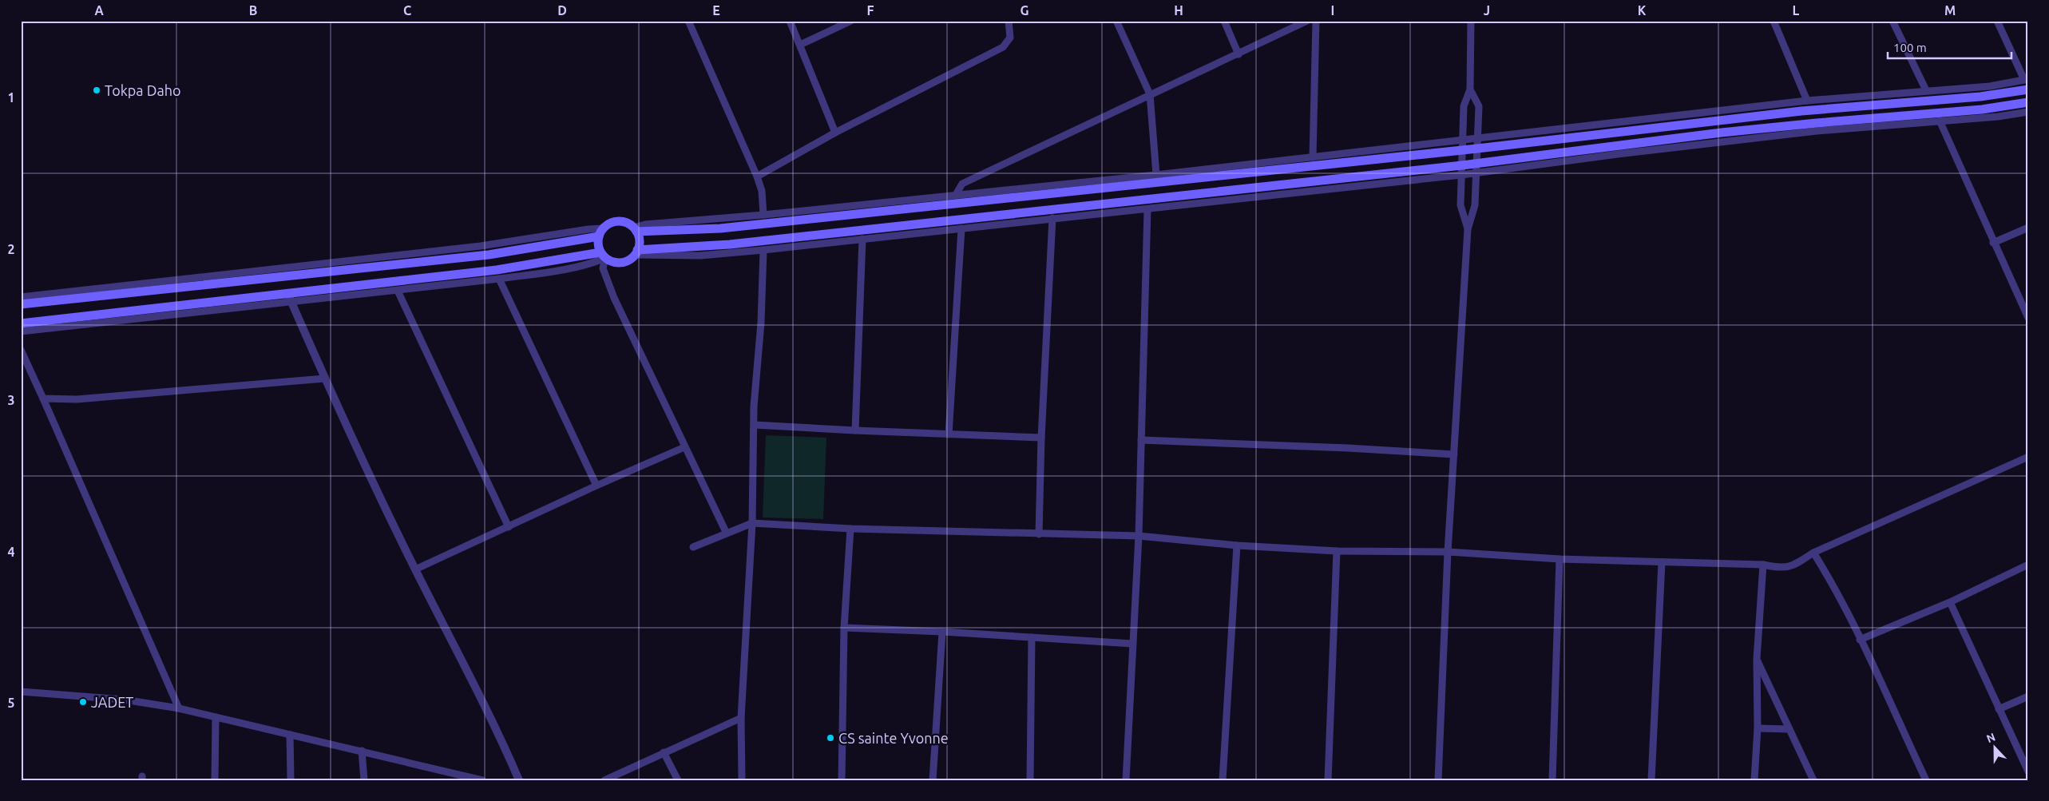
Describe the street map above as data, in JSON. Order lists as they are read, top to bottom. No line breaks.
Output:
{"places":["Tokpa Daho","JADET","CS sainte Yvonne"],"scale_bar":"100 m","north":"top","grid":{"columns":["A","B","C","D","E","F","G","H","I","J","K","L","M"],"rows":["1","2","3","4","5"]}}
